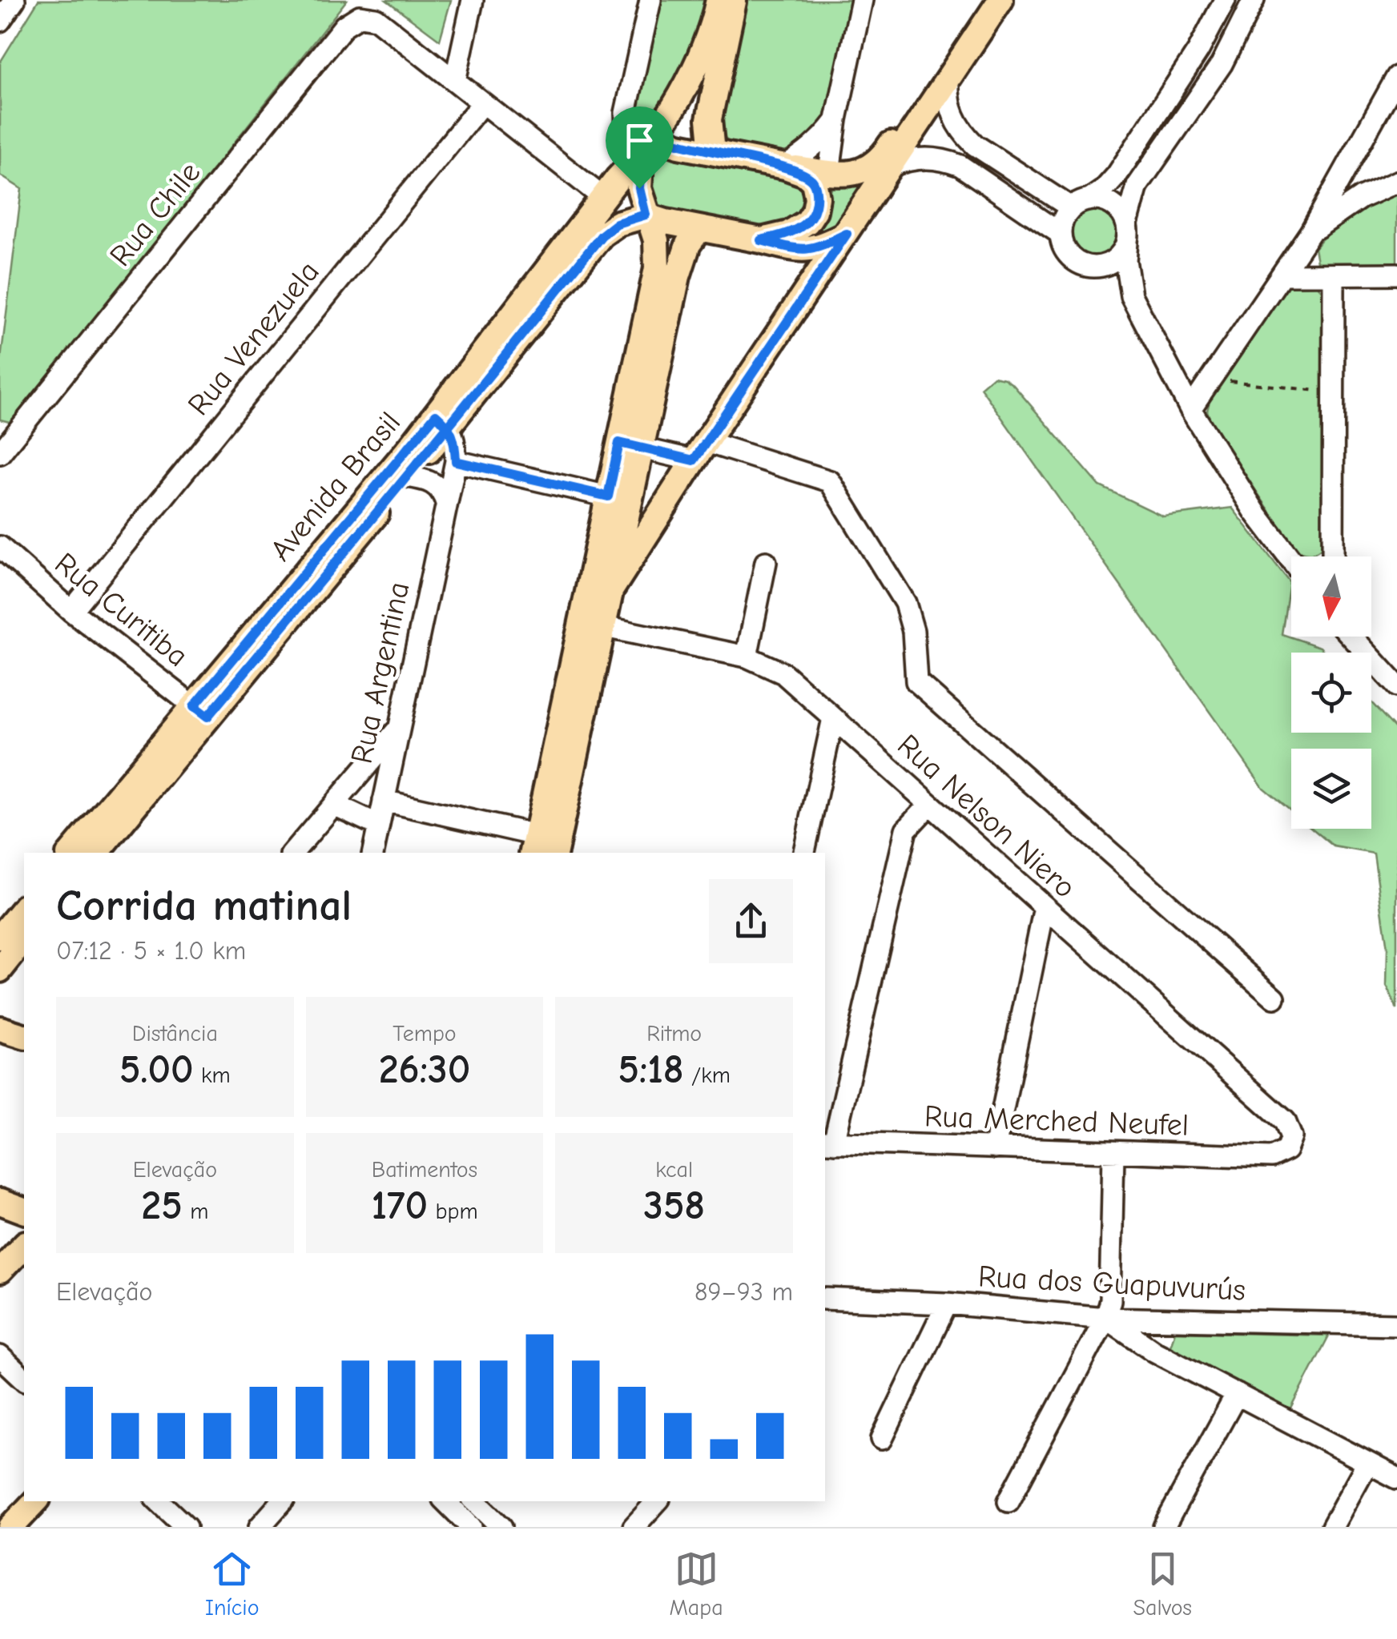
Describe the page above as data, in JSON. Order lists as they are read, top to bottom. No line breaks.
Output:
{"streets":{"main road":["Avenida Brasil"],"street":["Rua Chile","Rua Venezuela","Rua Curitiba","Rua Argentina","Rua Nelson Niero","Rua Merched Neufel","Rua dos Guapuvurús"]},"crossings":[["Rua Venezuela","Rua Curitiba"],["Avenida Brasil","Rua Curitiba"],["Avenida Brasil","Rua Argentina"],["Rua Nelson Niero","Rua Merched Neufel"]],"north":"bottom","page":{"heading":["Corrida matinal","07:12 · 5 × 1.0 km"],"stats":[["Distância","5.00 km"],["Tempo","26:30"],["Ritmo","5:18 /km"],["Elevação","25 m"],["Batimentos","170 bpm"],["kcal","358"]],"chart":["Elevação","89–93 m"],"tabs":["Início","Mapa","Salvos"]}}
